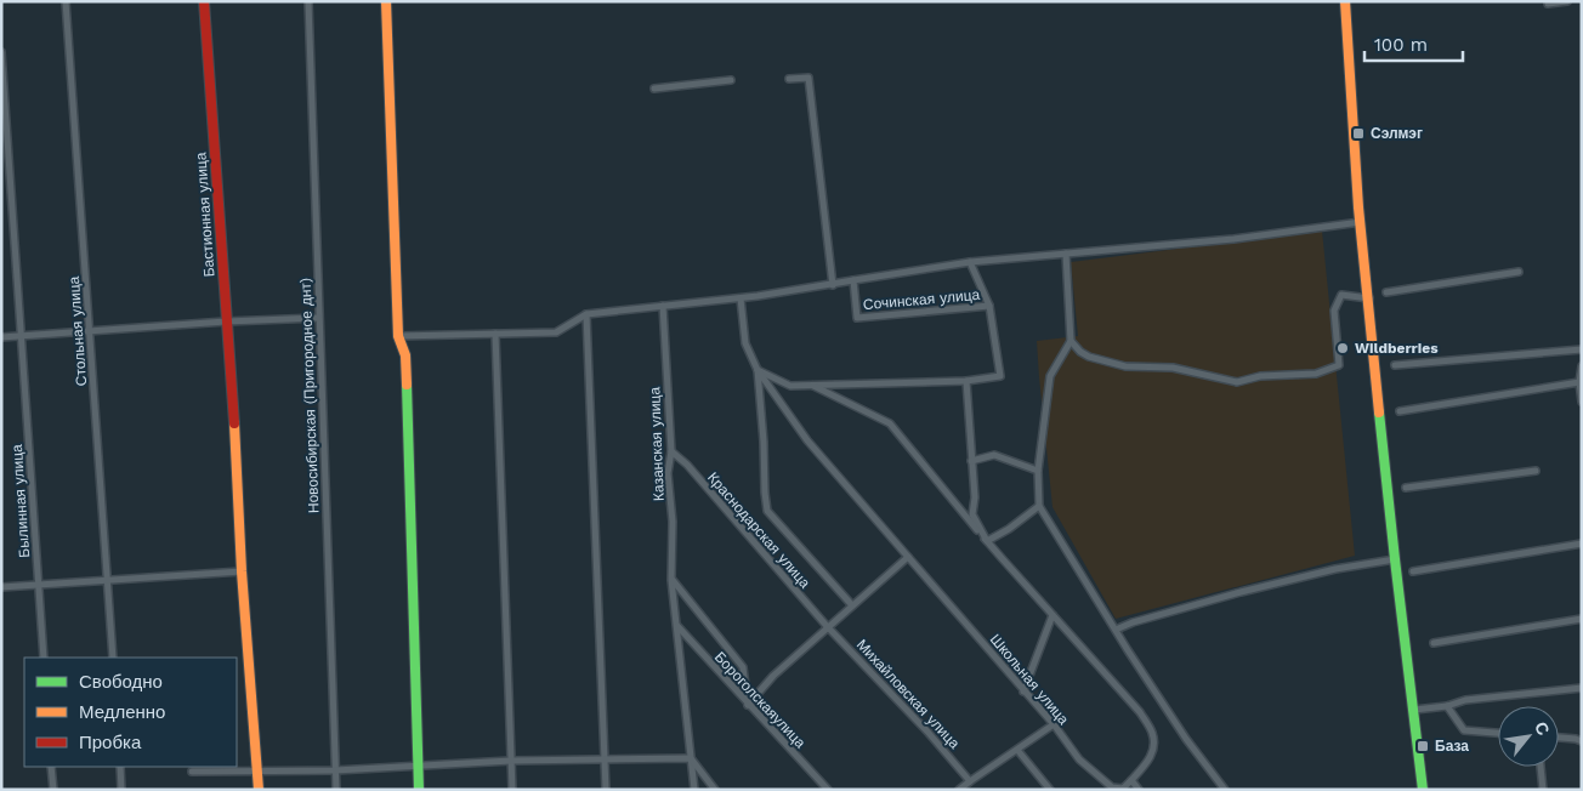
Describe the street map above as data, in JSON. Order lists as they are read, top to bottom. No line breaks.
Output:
{"streets":{"street":["Бастионная улица","Сочинская улица","Стольная улица","Новосибирская (Пригородное днт)","Казанская улица","Былинная улица","Краснодарская улица","Школьная улица","Михайловская улица","Бороголскаяулица"]},"crossings":[["Казанская улица","Краснодарская улица"],["Казанская улица","Бороголскаяулица"],["Краснодарская улица","Михайловская улица"]],"places":{"transit":["Сэлмэг","База"],"other":["Wildberries"]},"legend":["Свободно","Медленно","Пробка"],"scale_bar":"100 m","north":"top right"}
